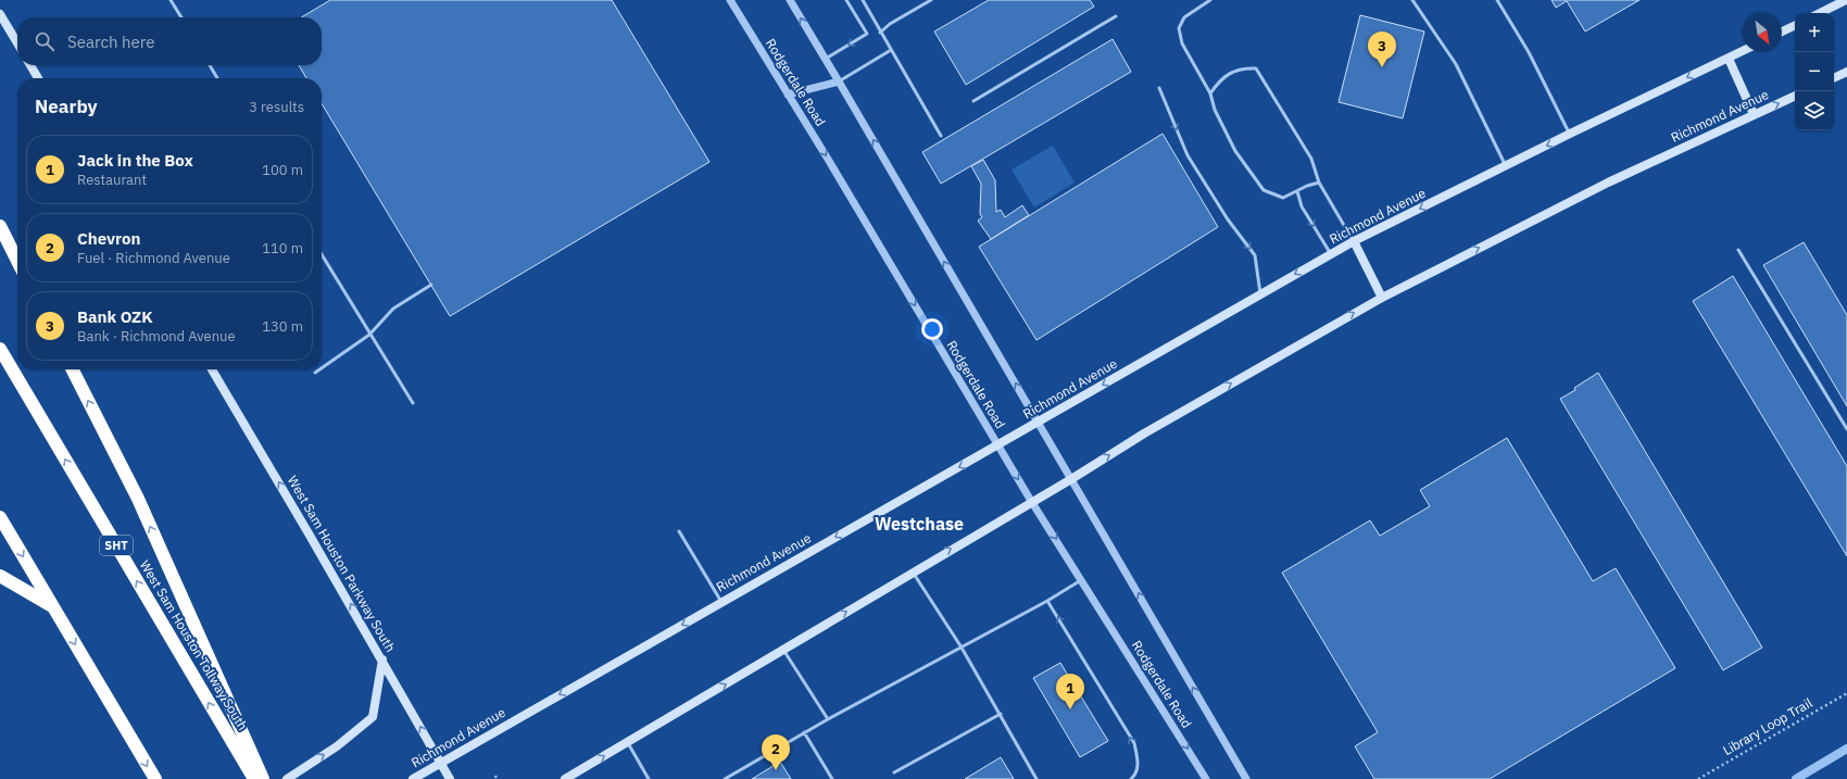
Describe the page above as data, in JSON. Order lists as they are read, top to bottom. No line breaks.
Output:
{"streets":{"highway":["SHT","West Sam Houston Tollway South"],"main road":["Richmond Avenue","West Sam Houston Parkway South"],"street":["Rodgerdale Road"],"path":["Library Loop Trail"]},"crossings":[["Rodgerdale Road","Richmond Avenue"],["Richmond Avenue","West Sam Houston Parkway South"]],"one_way":["West Sam Houston Parkway South"],"districts":["Westchase"],"north":"bottom right","page":{"map_buttons":["+","−"],"search":"Search here","pins":["3","1","2"],"heading":["Nearby","3 results"],"list":[{"mark":"1","name":"Jack in the Box","note":"Restaurant","value":"100 m"},{"mark":"2","name":"Chevron","note":"Fuel · Richmond Avenue","value":"110 m"},{"mark":"3","name":"Bank OZK","note":"Bank · Richmond Avenue","value":"130 m"}]}}
